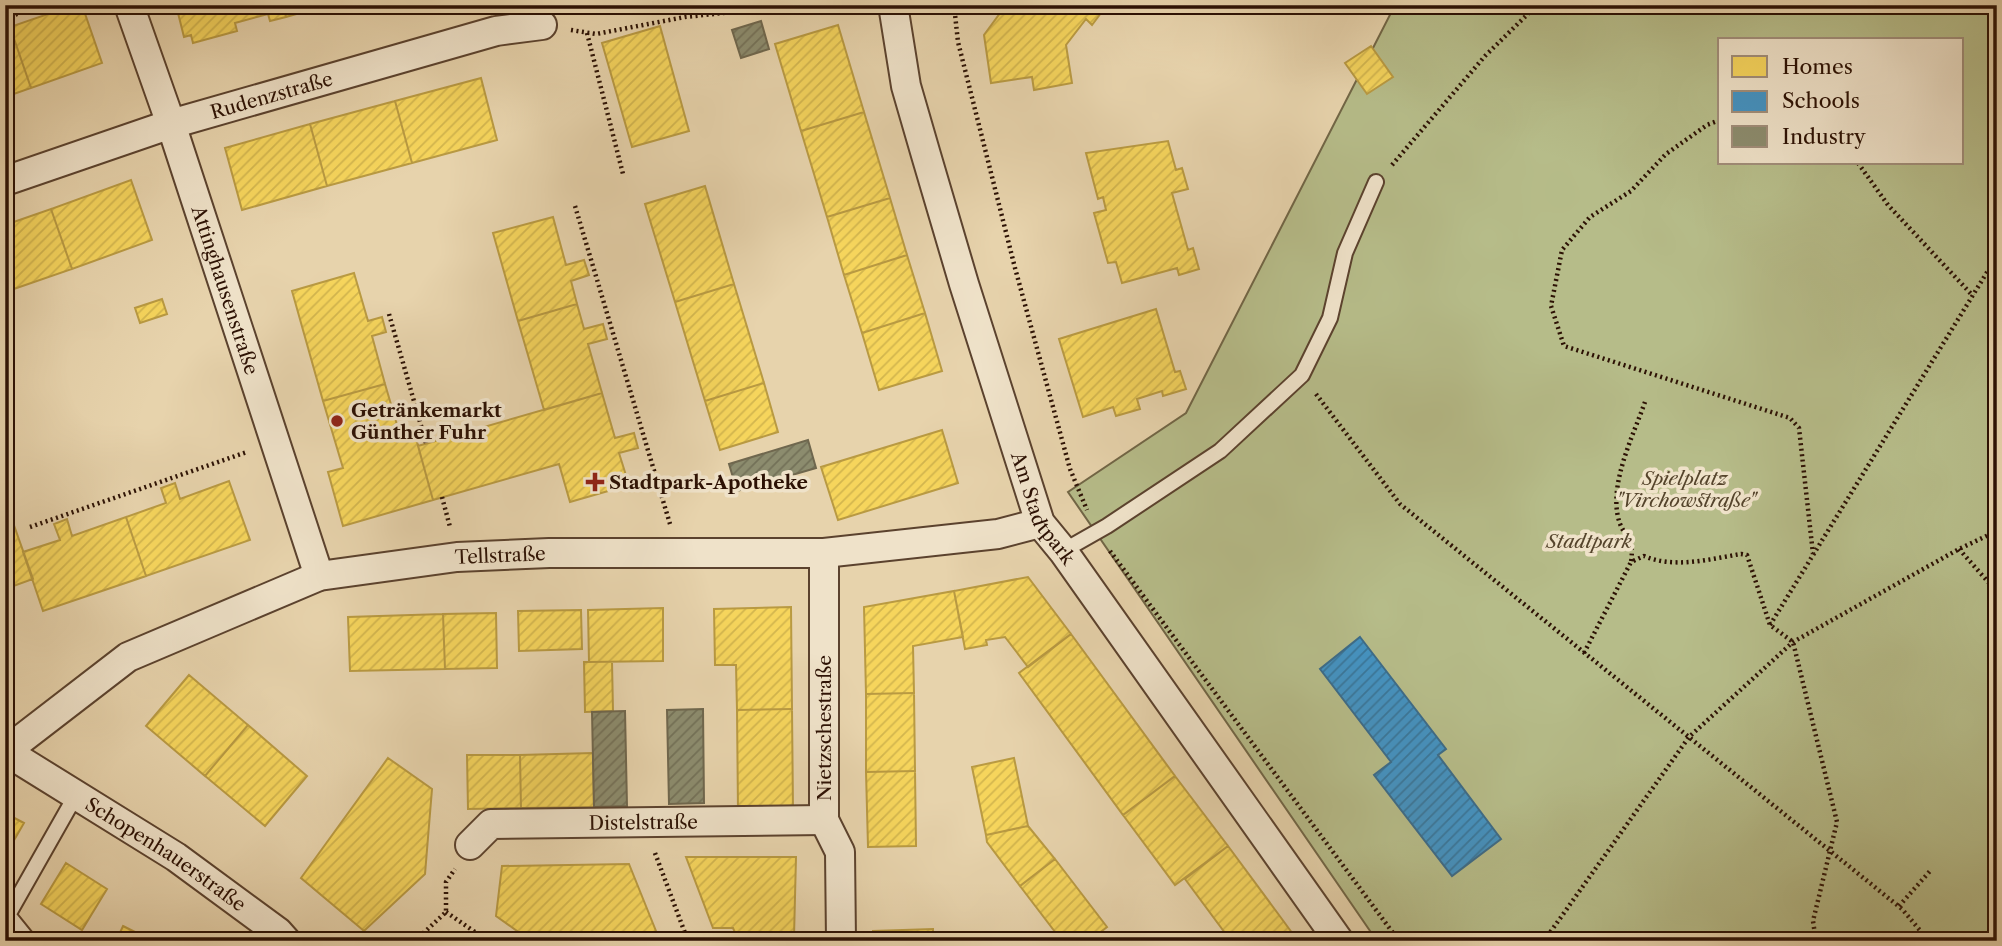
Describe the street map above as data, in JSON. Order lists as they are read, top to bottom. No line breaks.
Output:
{"streets":{"street":["Rudenzstraße","Attinghausenstraße","Am Stadtpark","Tellstraße","Nietzschestraße","Distelstraße","Schopenhauerstraße"]},"crossings":[["Rudenzstraße","Attinghausenstraße"],["Attinghausenstraße","Tellstraße"],["Am Stadtpark","Tellstraße"],["Tellstraße","Nietzschestraße"],["Tellstraße","Schopenhauerstraße"],["Nietzschestraße","Distelstraße"]],"parks":["Spielplatz \"Virchowstraße\"","Stadtpark"],"places":{"other":["Getränkemarkt Günther Fuhr"],"health":["Stadtpark-Apotheke"]},"legend":["Homes","Schools","Industry"]}
